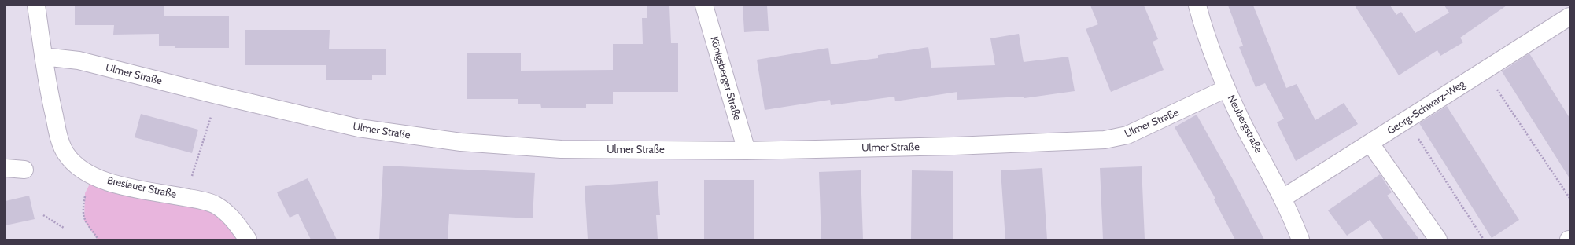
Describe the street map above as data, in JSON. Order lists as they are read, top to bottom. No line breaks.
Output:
{"streets":{"street":["Ulmer Straße","Königsberger Straße","Georg-Schwarz-Weg","Neubergstraße","Breslauer Straße"]},"crossings":[["Ulmer Straße","Königsberger Straße"],["Ulmer Straße","Neubergstraße"],["Ulmer Straße","Breslauer Straße"],["Georg-Schwarz-Weg","Neubergstraße"]]}
